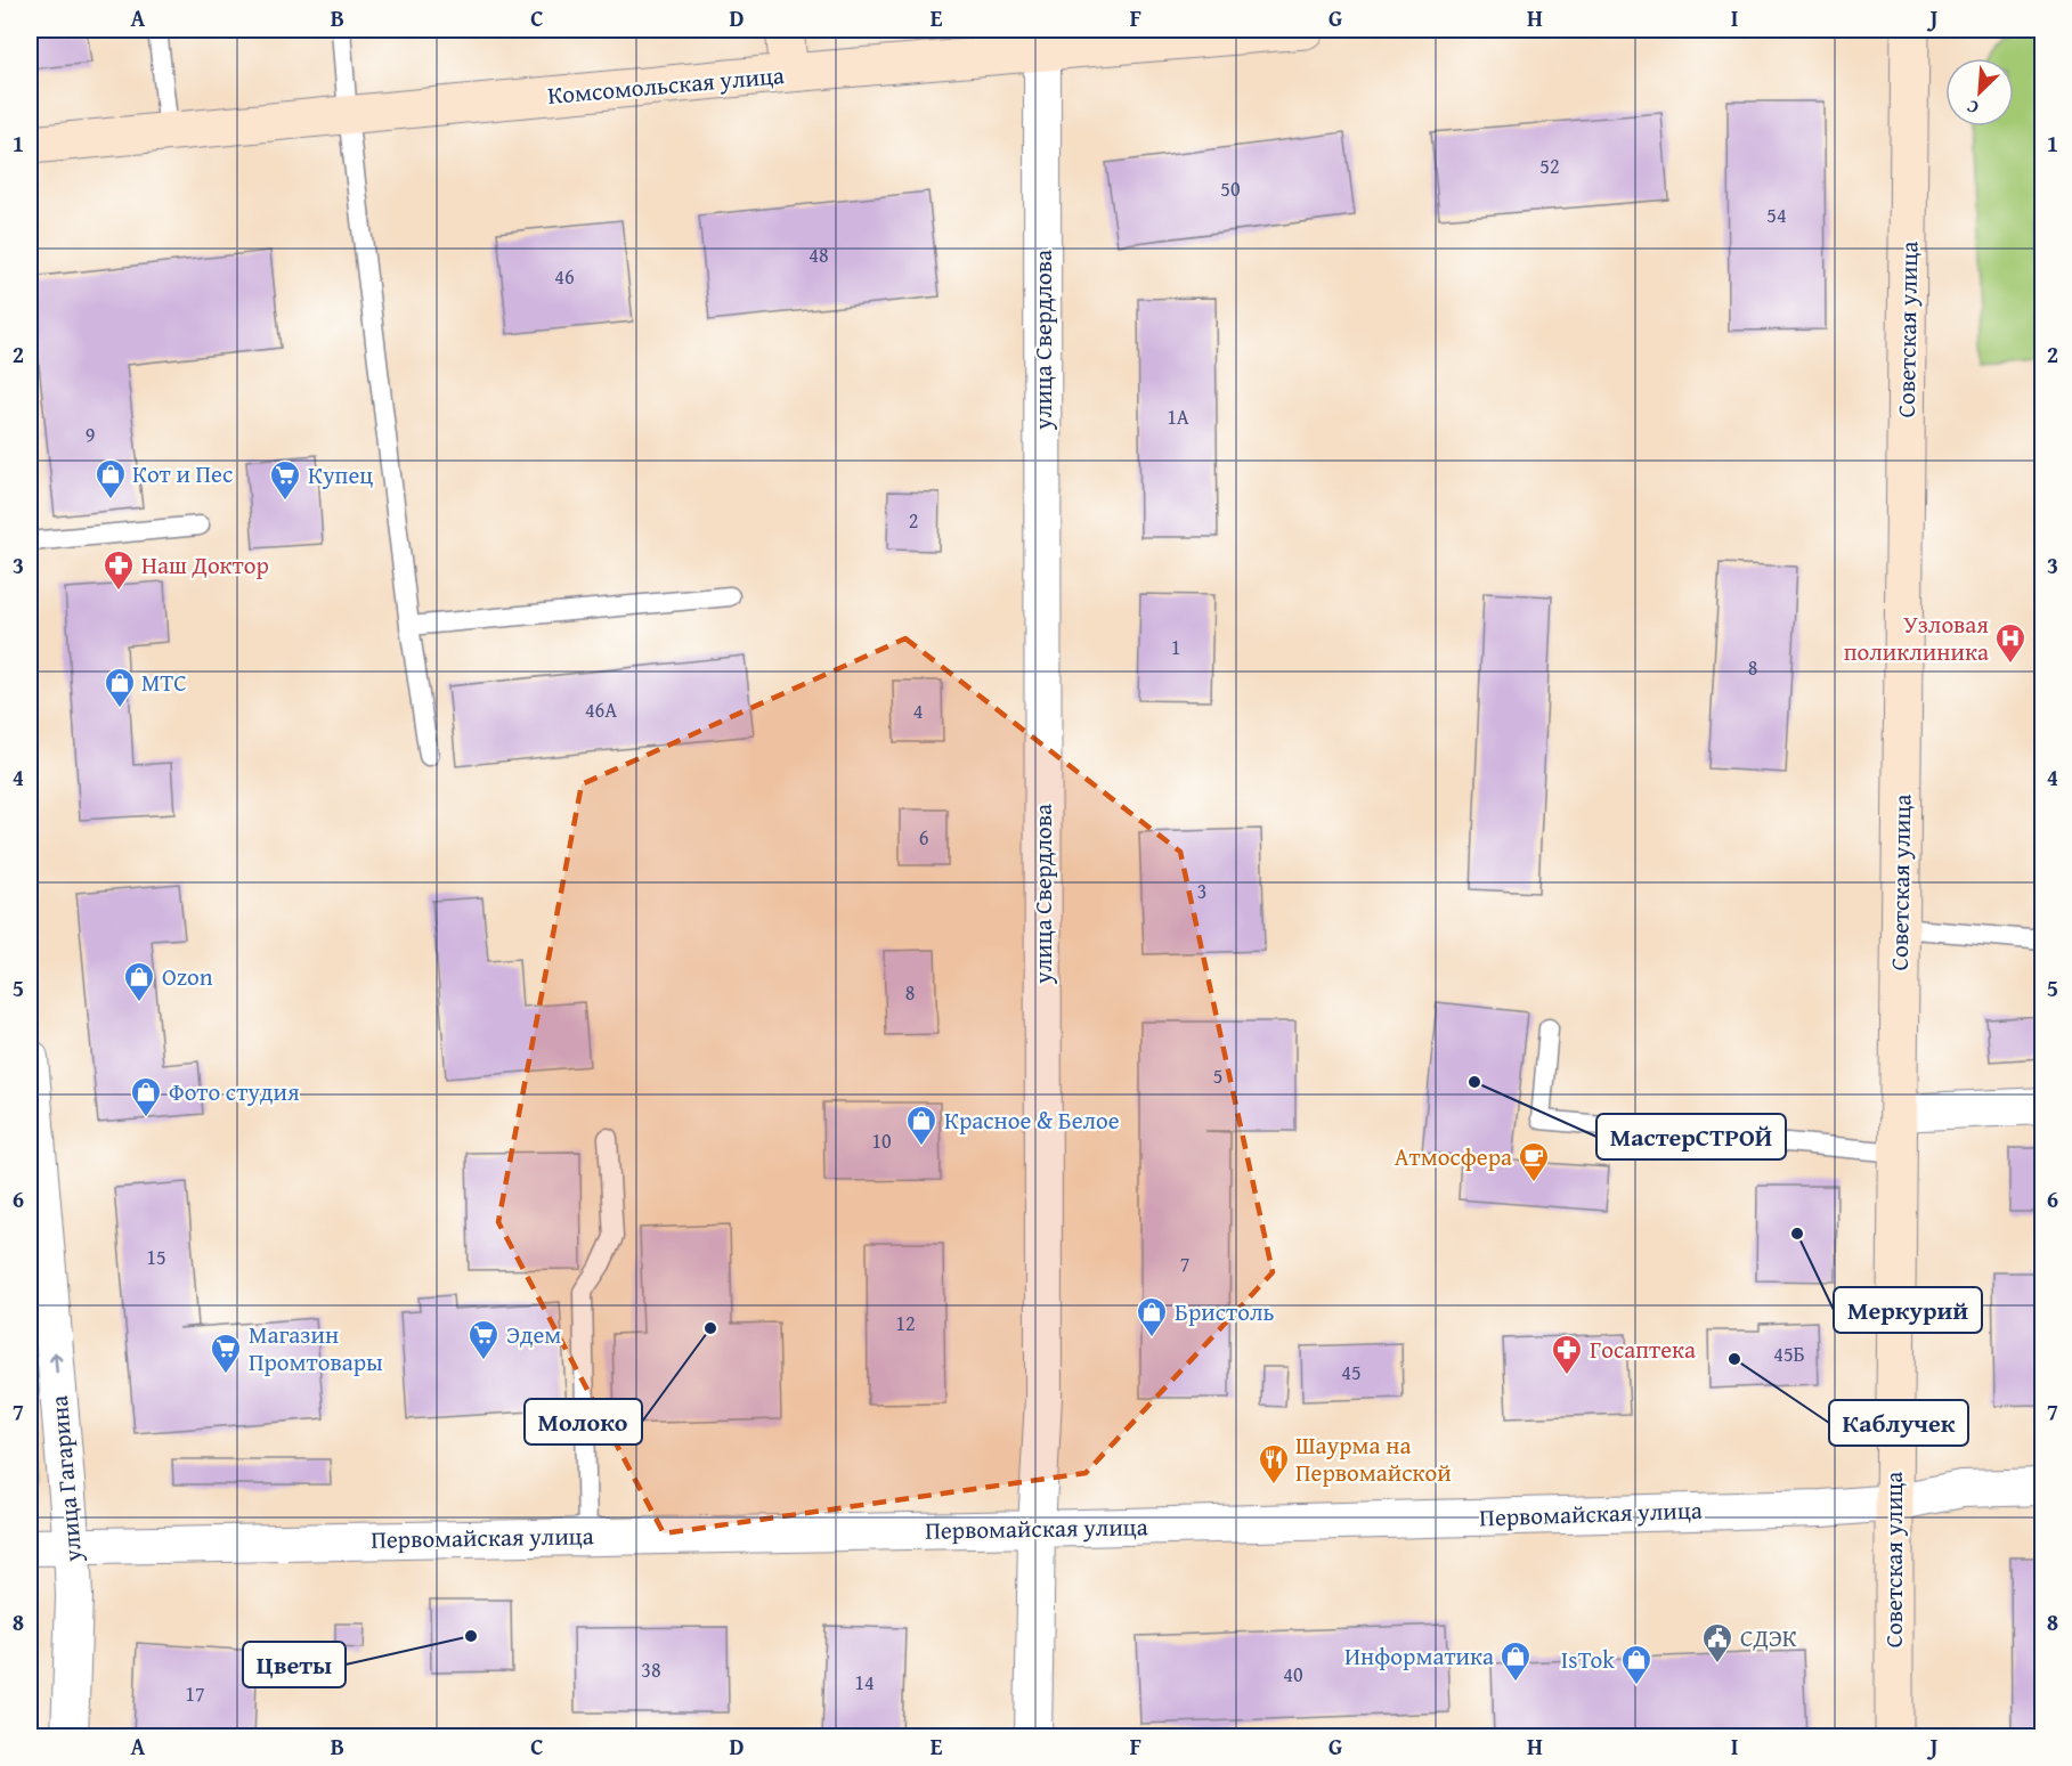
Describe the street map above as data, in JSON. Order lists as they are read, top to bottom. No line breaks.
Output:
{"streets":{"street":["Комсомольская улица","Советская улица","улица Свердлова","улица Гагарина","Первомайская улица"]},"crossings":[["Комсомольская улица","улица Свердлова"],["Советская улица","Первомайская улица"],["улица Свердлова","Первомайская улица"],["улица Гагарина","Первомайская улица"]],"one_way":["улица Гагарина"],"places":{"shop":["Кот и Пес","МТС","Ozon","Фото студия","Красное & Белое","Бристоль","Информатика","IsTok"],"supermarket":["Купец","Эдем","Магазин Промтовары"],"pharmacy":["Наш Доктор","Госаптека"],"hospital":["Узловая поликлиника"],"other":["МастерСТРОЙ","Меркурий","Молоко","Каблучек","Цветы"],"cafe":["Атмосфера"],"restaurant":["Шаурма на Первомайской"],"public building":["СДЭК"]},"house_numbers":["52","50","54","48","46","1А","9","2","1","8","46А","4","6","3","8","5","10","15","7","12","45Б","45","38","40","14","17"],"north":"bottom left","grid":{"columns":["A","B","C","D","E","F","G","H","I","J"],"rows":["1","2","3","4","5","6","7","8"]}}
